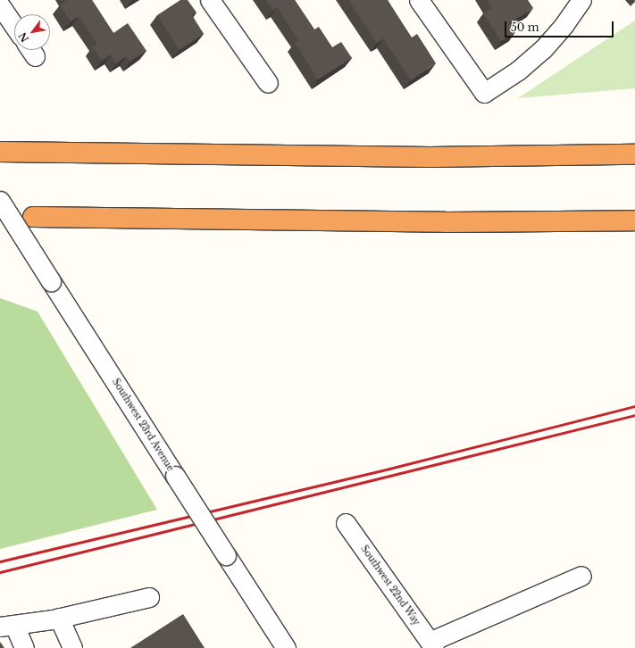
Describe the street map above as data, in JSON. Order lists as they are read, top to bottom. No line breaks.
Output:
{"streets":{"street":["Southwest 23rd Avenue","Southwest 22nd Way"]},"scale_bar":"50 m","north":"bottom left"}
